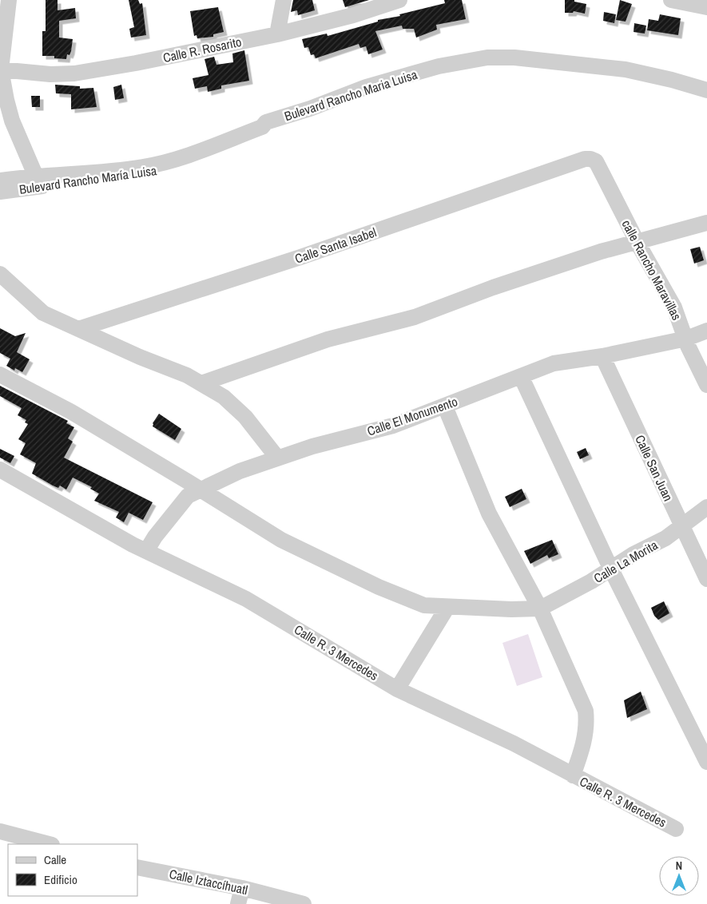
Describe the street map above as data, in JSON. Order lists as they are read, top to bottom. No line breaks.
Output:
{"streets":{"street":["Calle R. Rosarito","Bulevard Rancho Maria Luisa","Bulevard Rancho María Luisa","Calle Santa Isabel","calle Rancho Maravillas","Calle El Monumento","Calle San Juan","Calle La Morita","Calle R. 3 Mercedes","Calle Iztaccíhuatl"]},"crossings":[["Calle Santa Isabel","calle Rancho Maravillas"],["calle Rancho Maravillas","Calle El Monumento"],["Calle El Monumento","Calle San Juan"],["Calle El Monumento","Calle R. 3 Mercedes"],["Calle San Juan","Calle La Morita"]],"legend":["Calle","Edificio"],"north":"top"}
